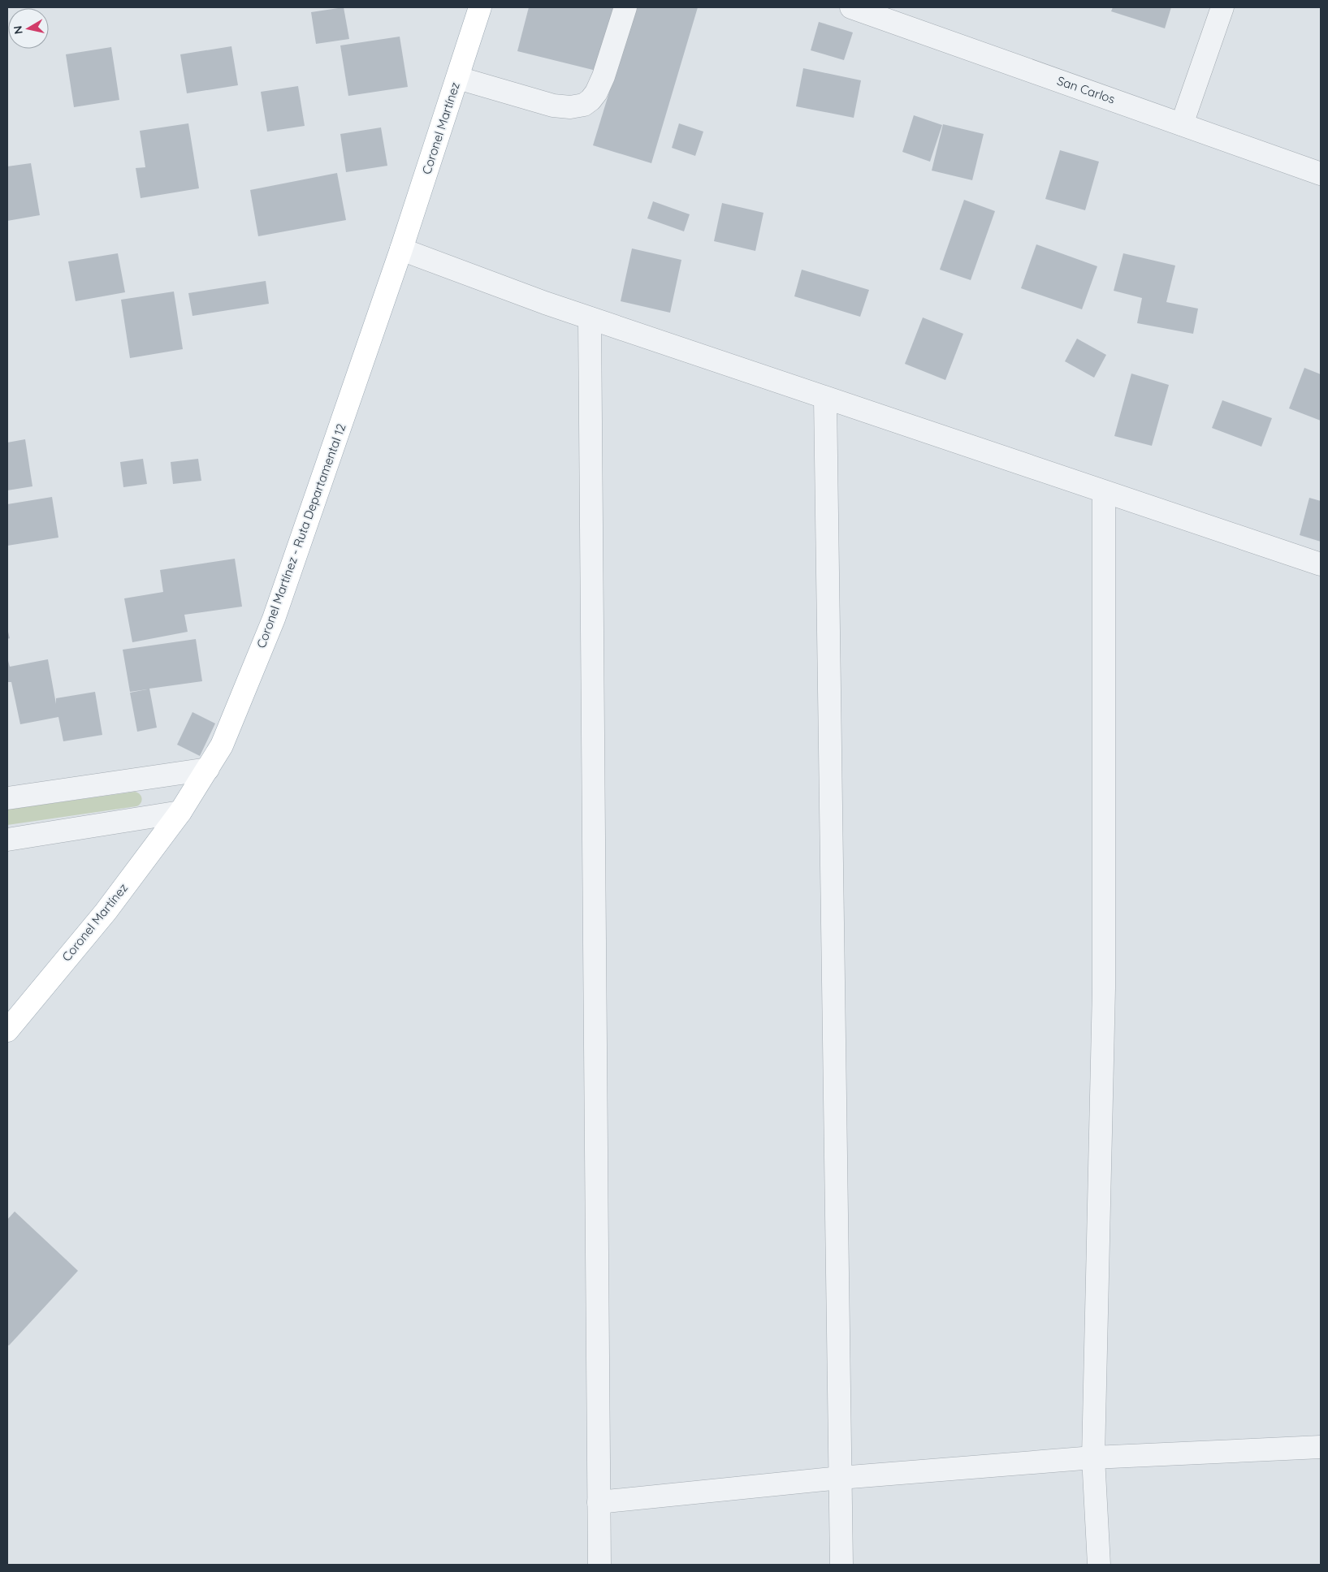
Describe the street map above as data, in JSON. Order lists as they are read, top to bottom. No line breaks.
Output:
{"streets":{"main road":["Coronel Martínez","Coronel Martínez - Ruta Departamental 12"],"street":["San Carlos"]},"crossings":[["Coronel Martínez","Coronel Martínez - Ruta Departamental 12"]],"north":"left"}
